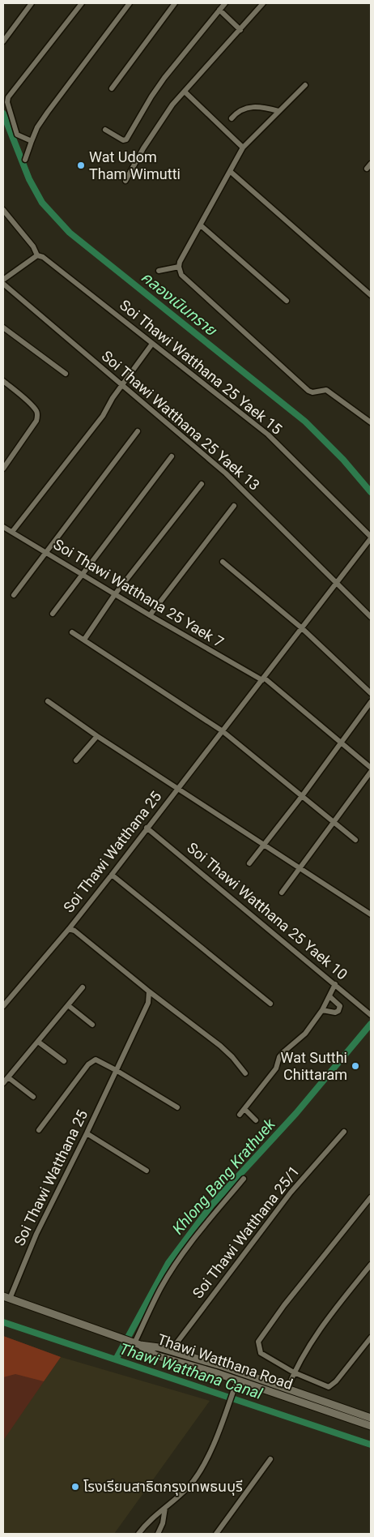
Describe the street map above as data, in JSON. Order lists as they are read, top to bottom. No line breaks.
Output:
{"streets":{"main road":["Thawi Watthana Road"],"street":["Soi Thawi Watthana 25 Yaek 15","Soi Thawi Watthana 25 Yaek 13","Soi Thawi Watthana 25 Yaek 7","Soi Thawi Watthana 25","Soi Thawi Watthana 25 Yaek 10","Soi Thawi Watthana 25/1"]},"crossings":[["Soi Thawi Watthana 25 Yaek 15","Soi Thawi Watthana 25"],["Soi Thawi Watthana 25 Yaek 13","Soi Thawi Watthana 25"],["Soi Thawi Watthana 25 Yaek 7","Soi Thawi Watthana 25"],["Soi Thawi Watthana 25","Soi Thawi Watthana 25 Yaek 10"],["Soi Thawi Watthana 25","Thawi Watthana Road"],["Soi Thawi Watthana 25/1","Thawi Watthana Road"]],"water":["คลองเนินทราย","Khlong Bang Krathuek","Thawi Watthana Canal"],"places":["Wat Udom Tham Wimutti","Wat Sutthi Chittaram","โรงเรียนสาธิตกรุงเทพธนบุรี"]}
